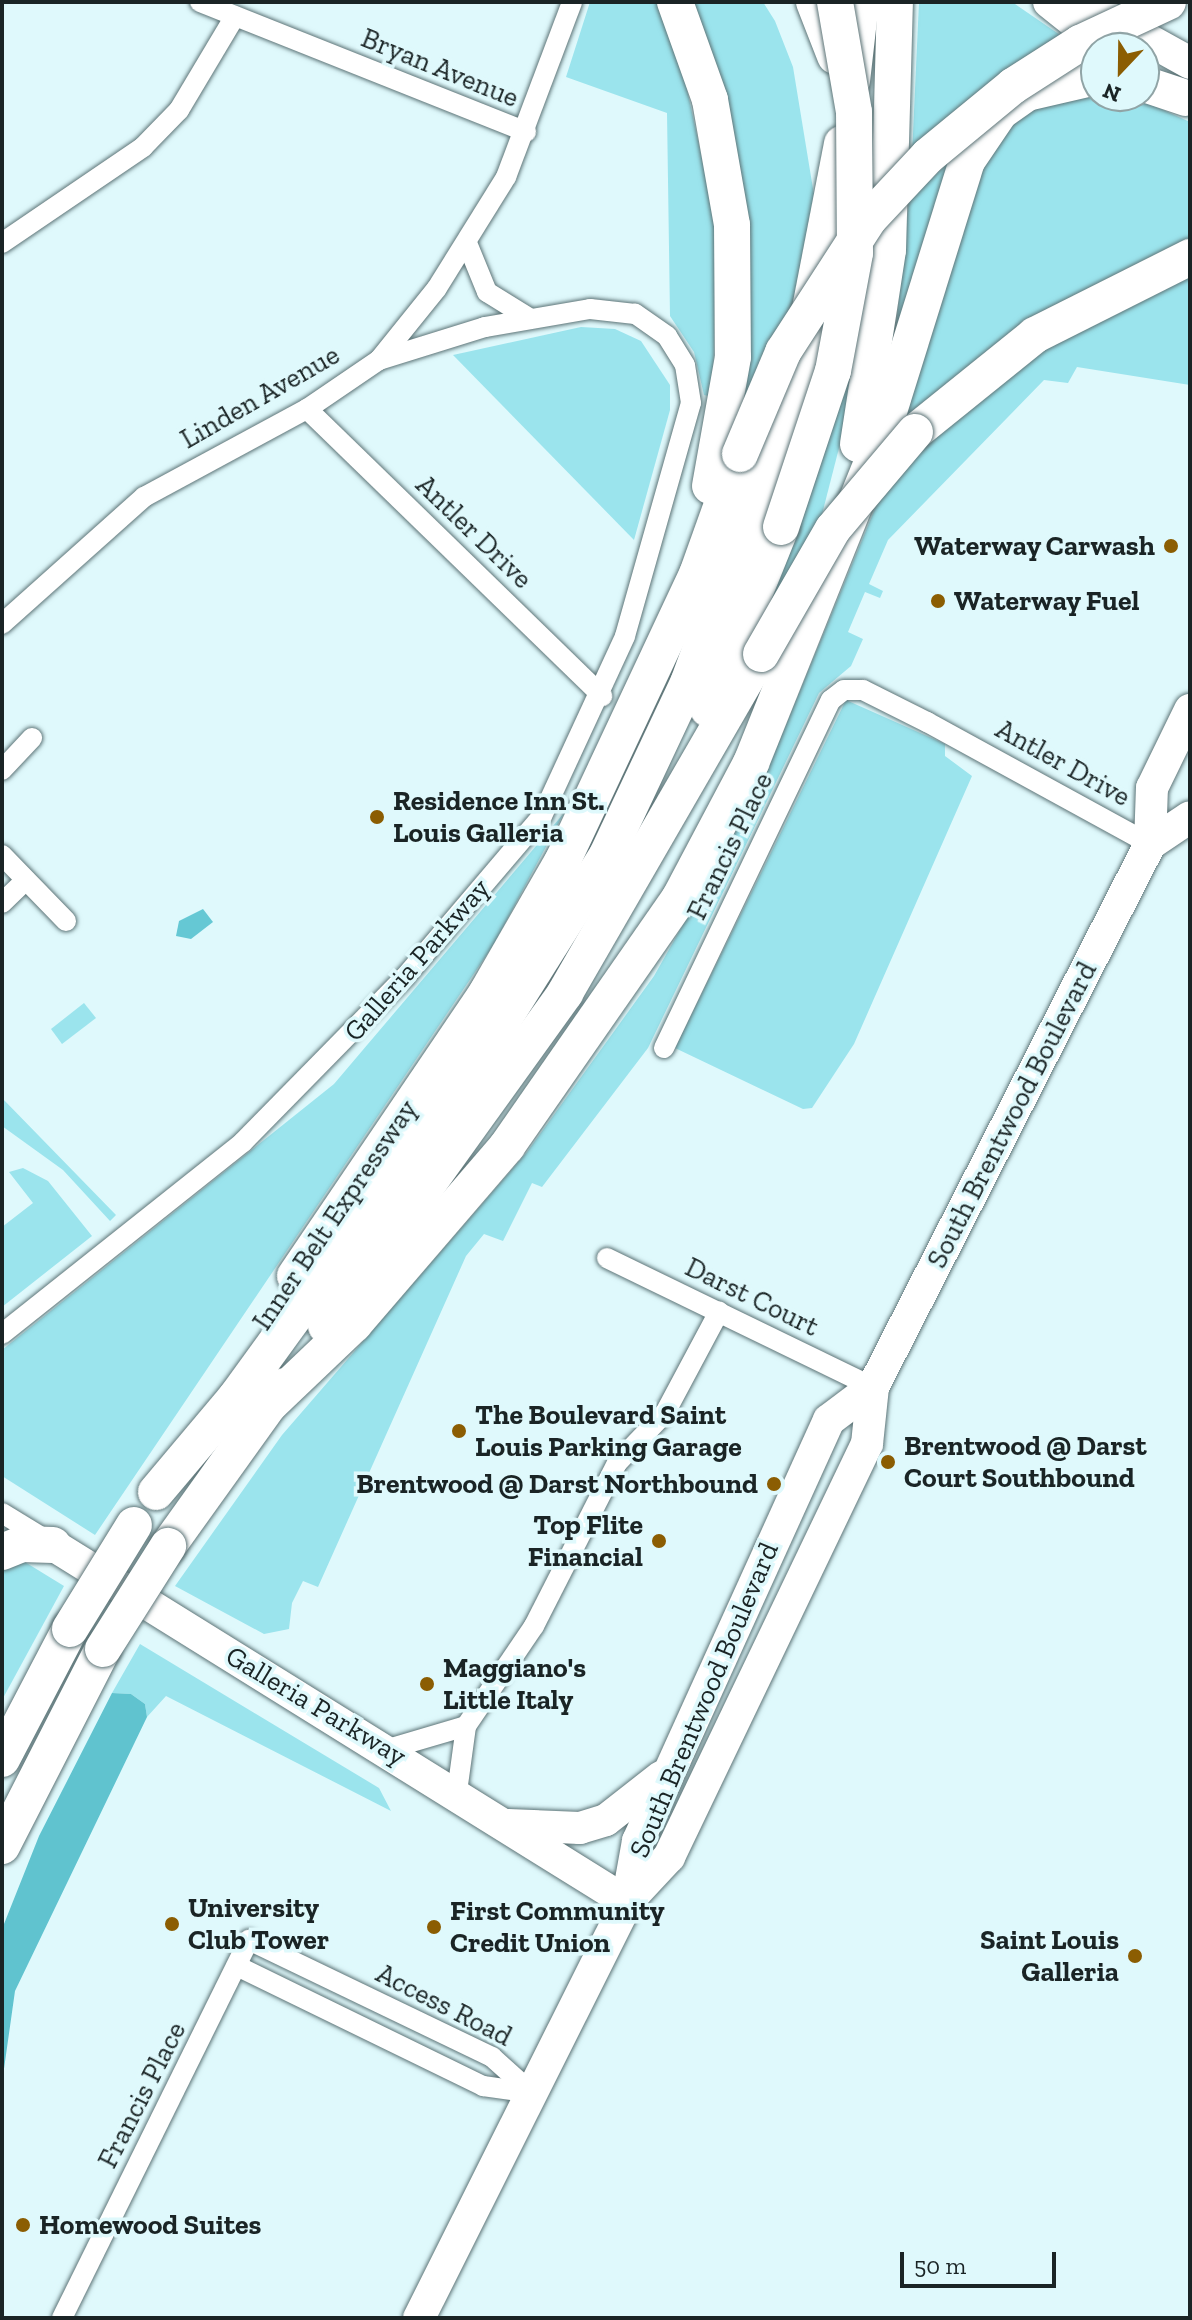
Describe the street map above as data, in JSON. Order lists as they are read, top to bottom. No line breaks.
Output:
{"streets":{"highway":["Inner Belt Expressway"],"main road":["Galleria Parkway","South Brentwood Boulevard"],"street":["Bryan Avenue","Linden Avenue","Antler Drive","Francis Place","Darst Court","Access Road"]},"crossings":[["Bryan Avenue","Linden Avenue"],["Linden Avenue","Antler Drive"],["Antler Drive","Francis Place"],["Antler Drive","Galleria Parkway"],["Antler Drive","South Brentwood Boulevard"],["Francis Place","Access Road"],["Galleria Parkway","South Brentwood Boulevard"],["South Brentwood Boulevard","Darst Court"],["South Brentwood Boulevard","Access Road"]],"places":["Waterway Carwash","Waterway Fuel","Residence Inn St. Louis Galleria","The Boulevard Saint Louis Parking Garage","Brentwood @ Darst Court Southbound","Brentwood @ Darst Northbound","Top Flite Financial","Maggiano's Little Italy","University Club Tower","First Community Credit Union","Saint Louis Galleria","Homewood Suites"],"scale_bar":"50 m","north":"bottom"}
